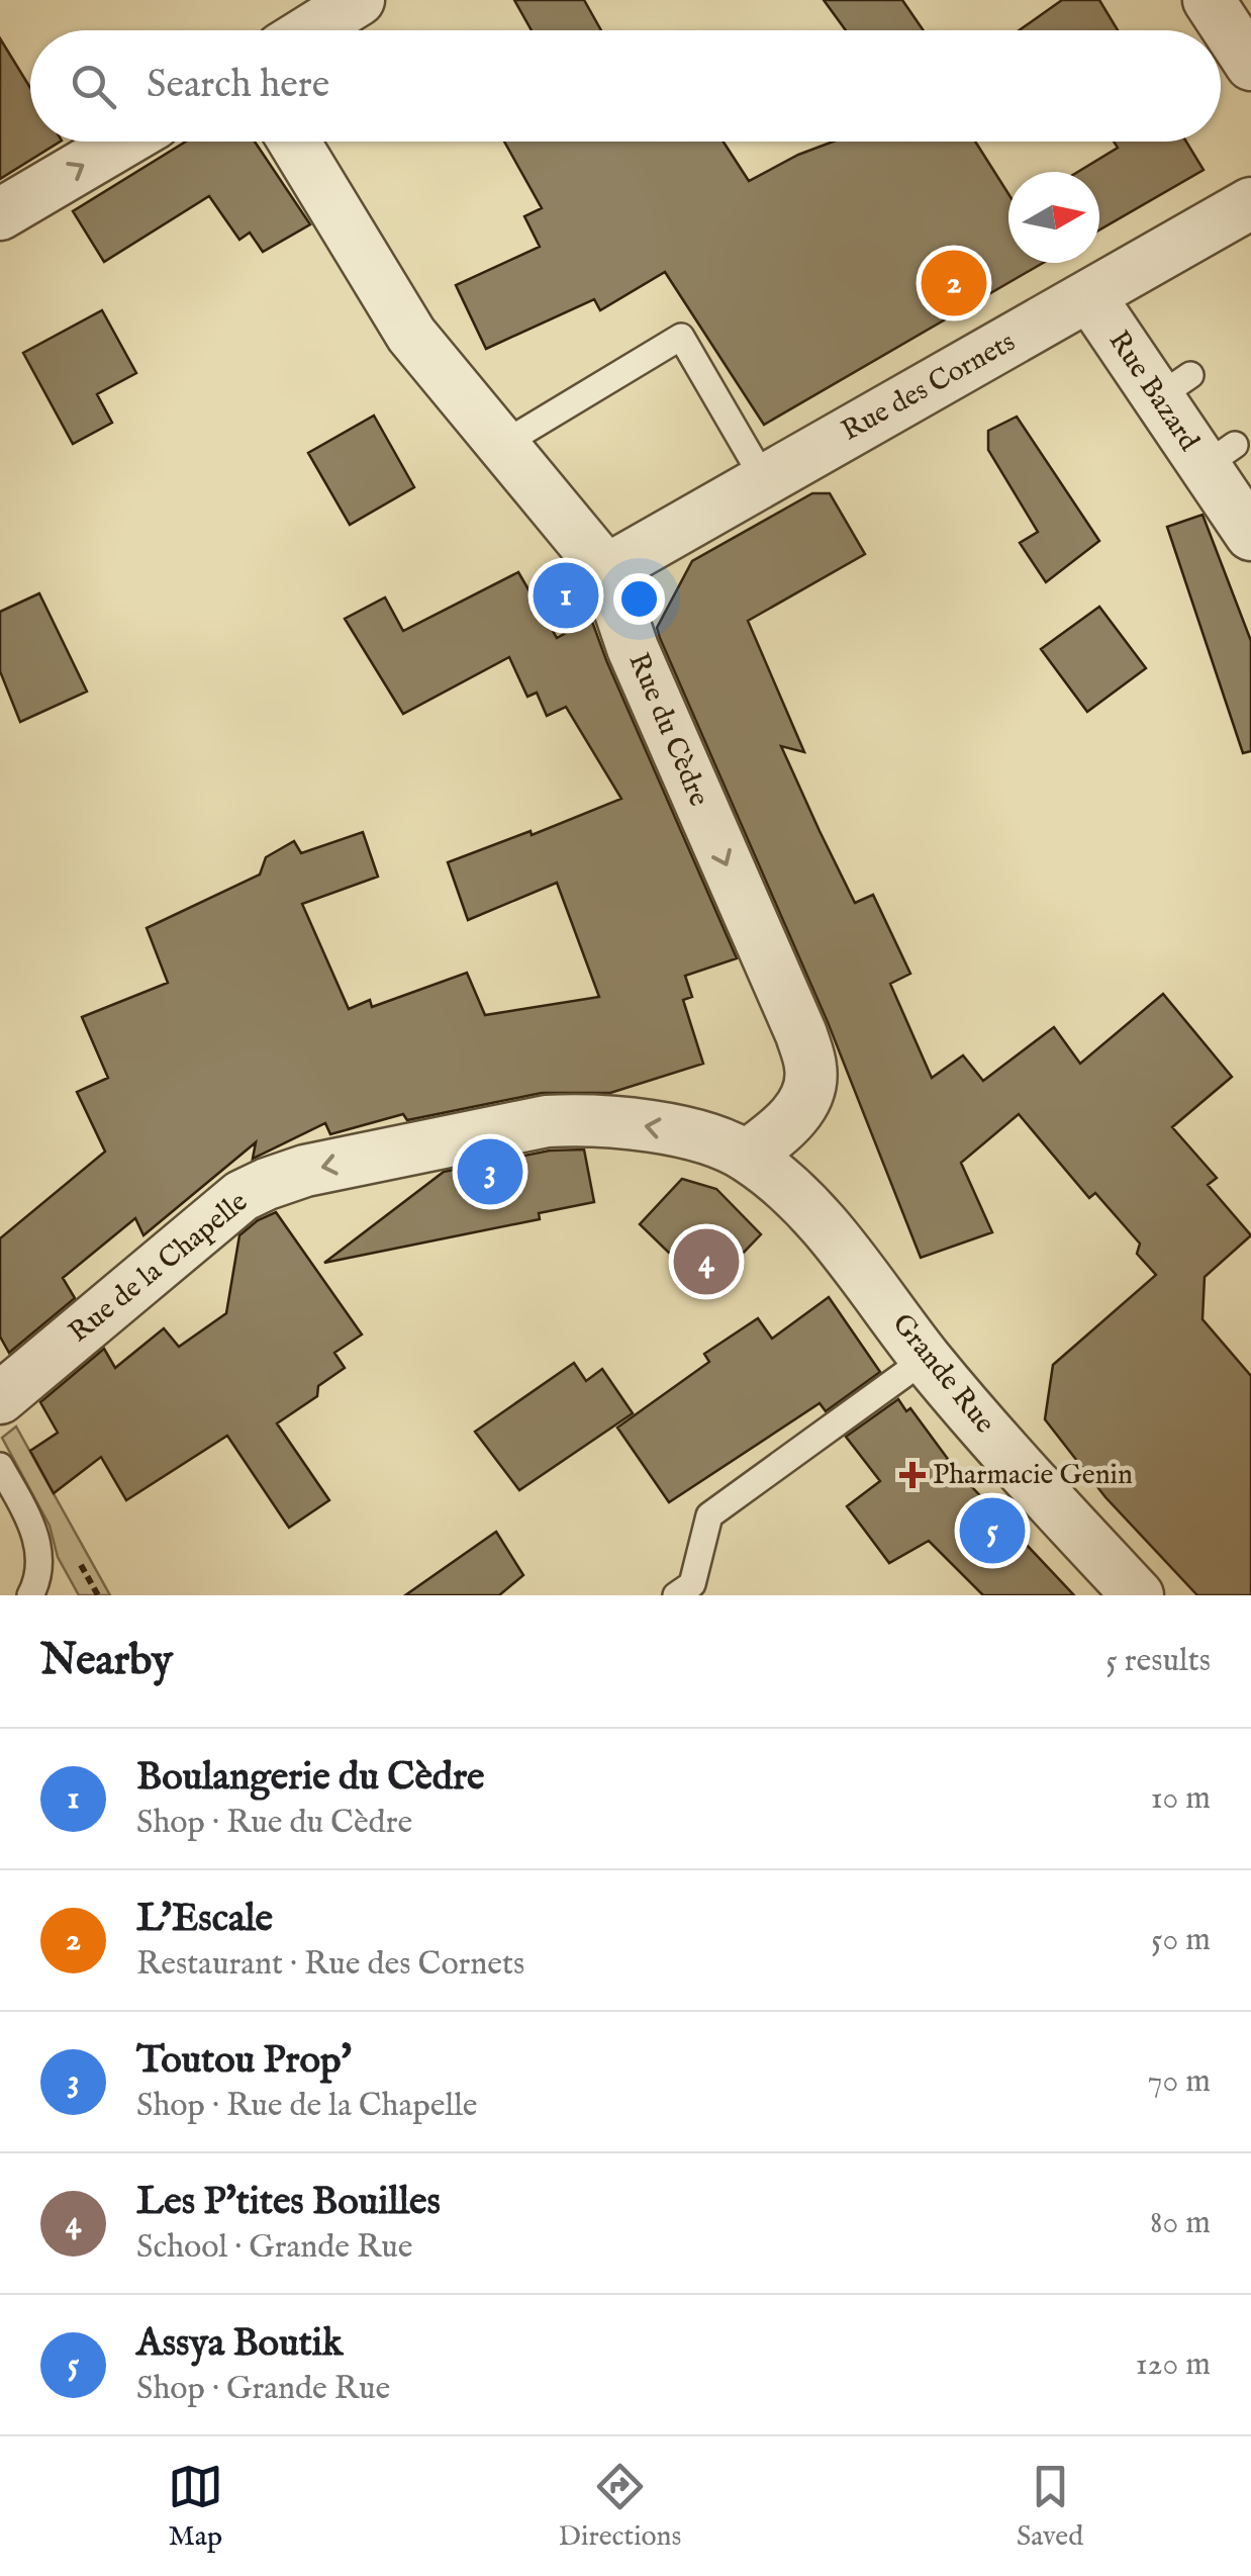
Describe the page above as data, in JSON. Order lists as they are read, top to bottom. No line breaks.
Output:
{"streets":{"street":["Rue des Cornets","Rue Bazard","Rue du Cèdre","Rue de la Chapelle","Grande Rue"]},"crossings":[["Rue des Cornets","Rue Bazard"],["Rue des Cornets","Rue du Cèdre"],["Rue du Cèdre","Rue de la Chapelle"],["Rue du Cèdre","Grande Rue"],["Rue de la Chapelle","Grande Rue"]],"one_way":["Rue du Cèdre","Rue de la Chapelle"],"places":{"health":["Pharmacie Genin"]},"north":"right","page":{"search":"Search here","pins":["2","1","3","4","5"],"heading":["Nearby","5 results"],"list":[{"mark":"1","name":"Boulangerie du Cèdre","note":"Shop · Rue du Cèdre","value":"10 m"},{"mark":"2","name":"L'Escale","note":"Restaurant · Rue des Cornets","value":"50 m"},{"mark":"3","name":"Toutou Prop'","note":"Shop · Rue de la Chapelle","value":"70 m"},{"mark":"4","name":"Les P'tites Bouilles","note":"School · Grande Rue","value":"80 m"},{"mark":"5","name":"Assya Boutik","note":"Shop · Grande Rue","value":"120 m"}],"nav":["Map","Directions","Saved"]}}
